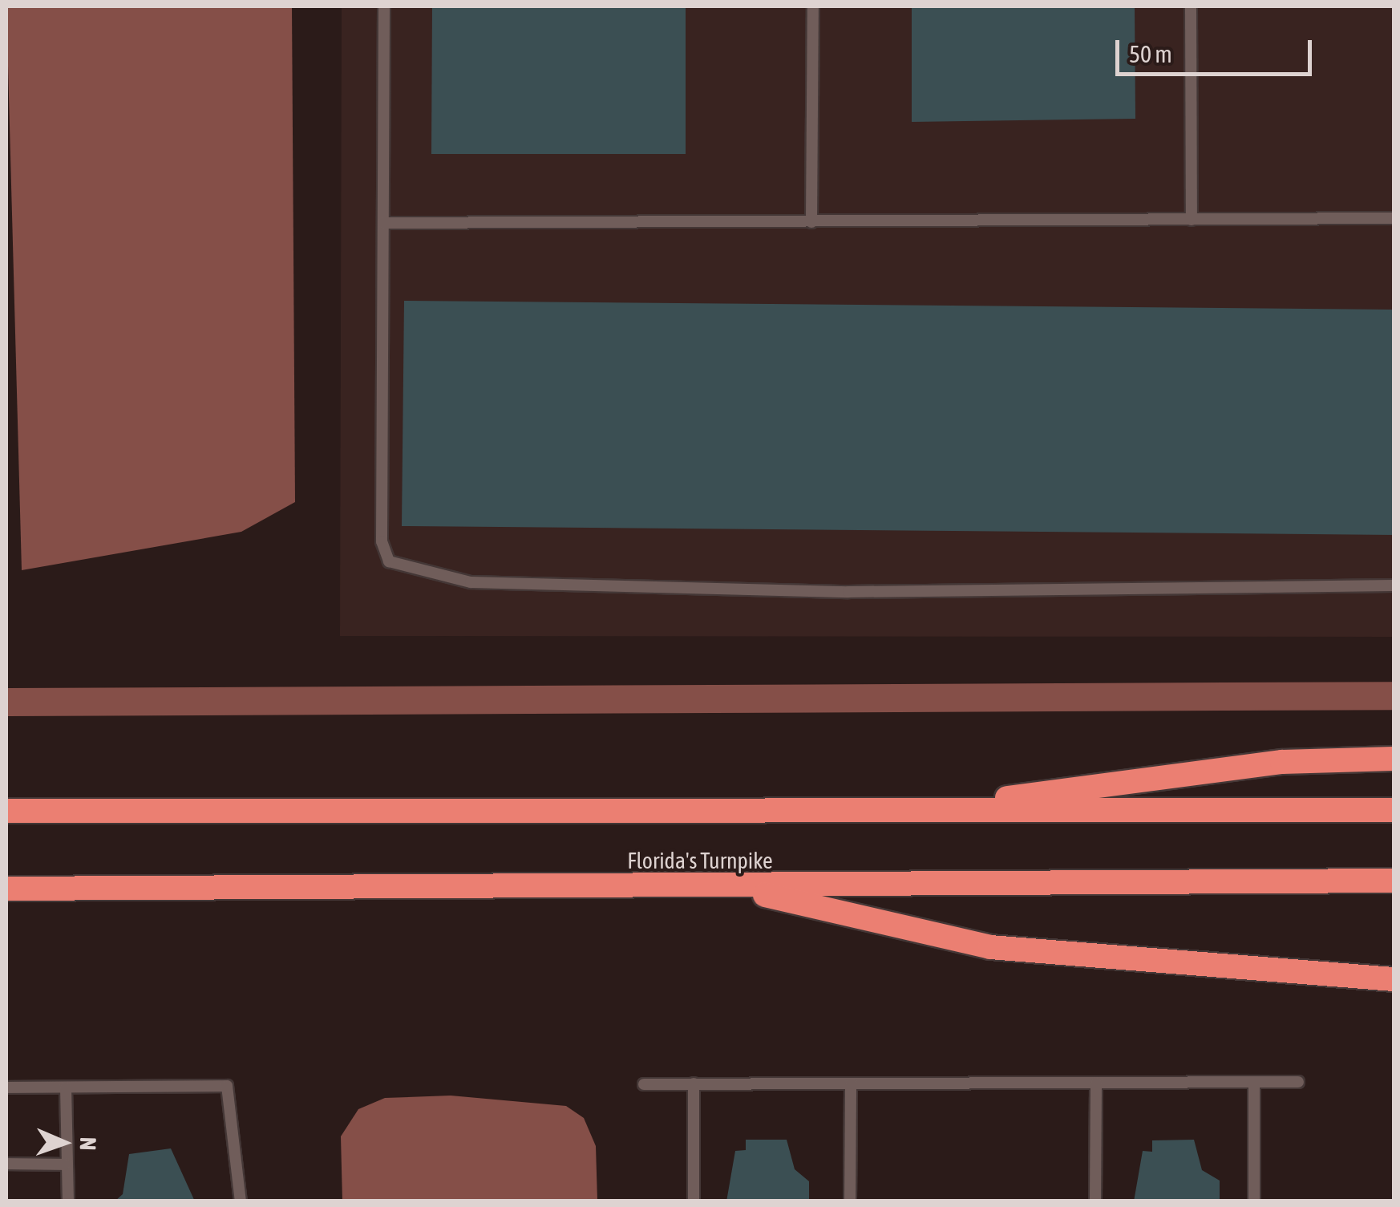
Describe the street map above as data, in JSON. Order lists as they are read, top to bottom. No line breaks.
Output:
{"streets":{"highway":["Florida's Turnpike"]},"scale_bar":"50 m","north":"right"}
